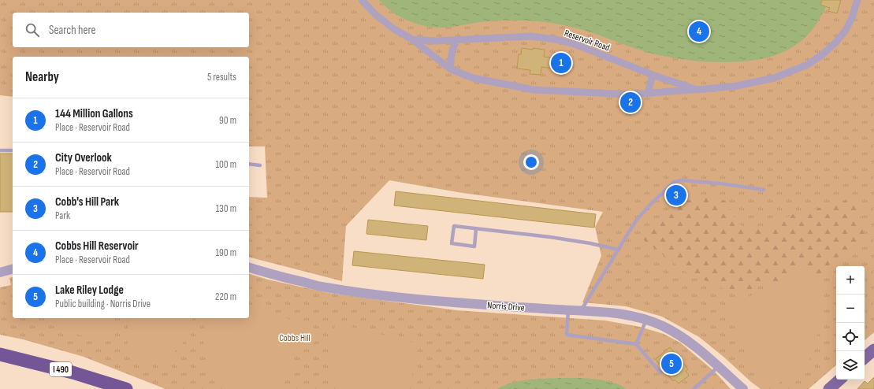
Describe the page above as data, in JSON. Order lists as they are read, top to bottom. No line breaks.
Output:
{"streets":{"highway":["I 490"],"street":["Reservoir Road","Norris Drive"]},"parks":["Cobbs Hill"],"page":{"search":"Search here","pins":["4","1","2","3","5"],"heading":["Nearby","5 results"],"list":[{"mark":"1","name":"144 Million Gallons","note":"Place · Reservoir Road","value":"90 m"},{"mark":"2","name":"City Overlook","note":"Place · Reservoir Road","value":"100 m"},{"mark":"3","name":"Cobb's Hill Park","note":"Park","value":"130 m"},{"mark":"4","name":"Cobbs Hill Reservoir","note":"Place · Reservoir Road","value":"190 m"},{"mark":"5","name":"Lake Riley Lodge","note":"Public building · Norris Drive","value":"220 m"}],"map_buttons":["+","−"]}}
